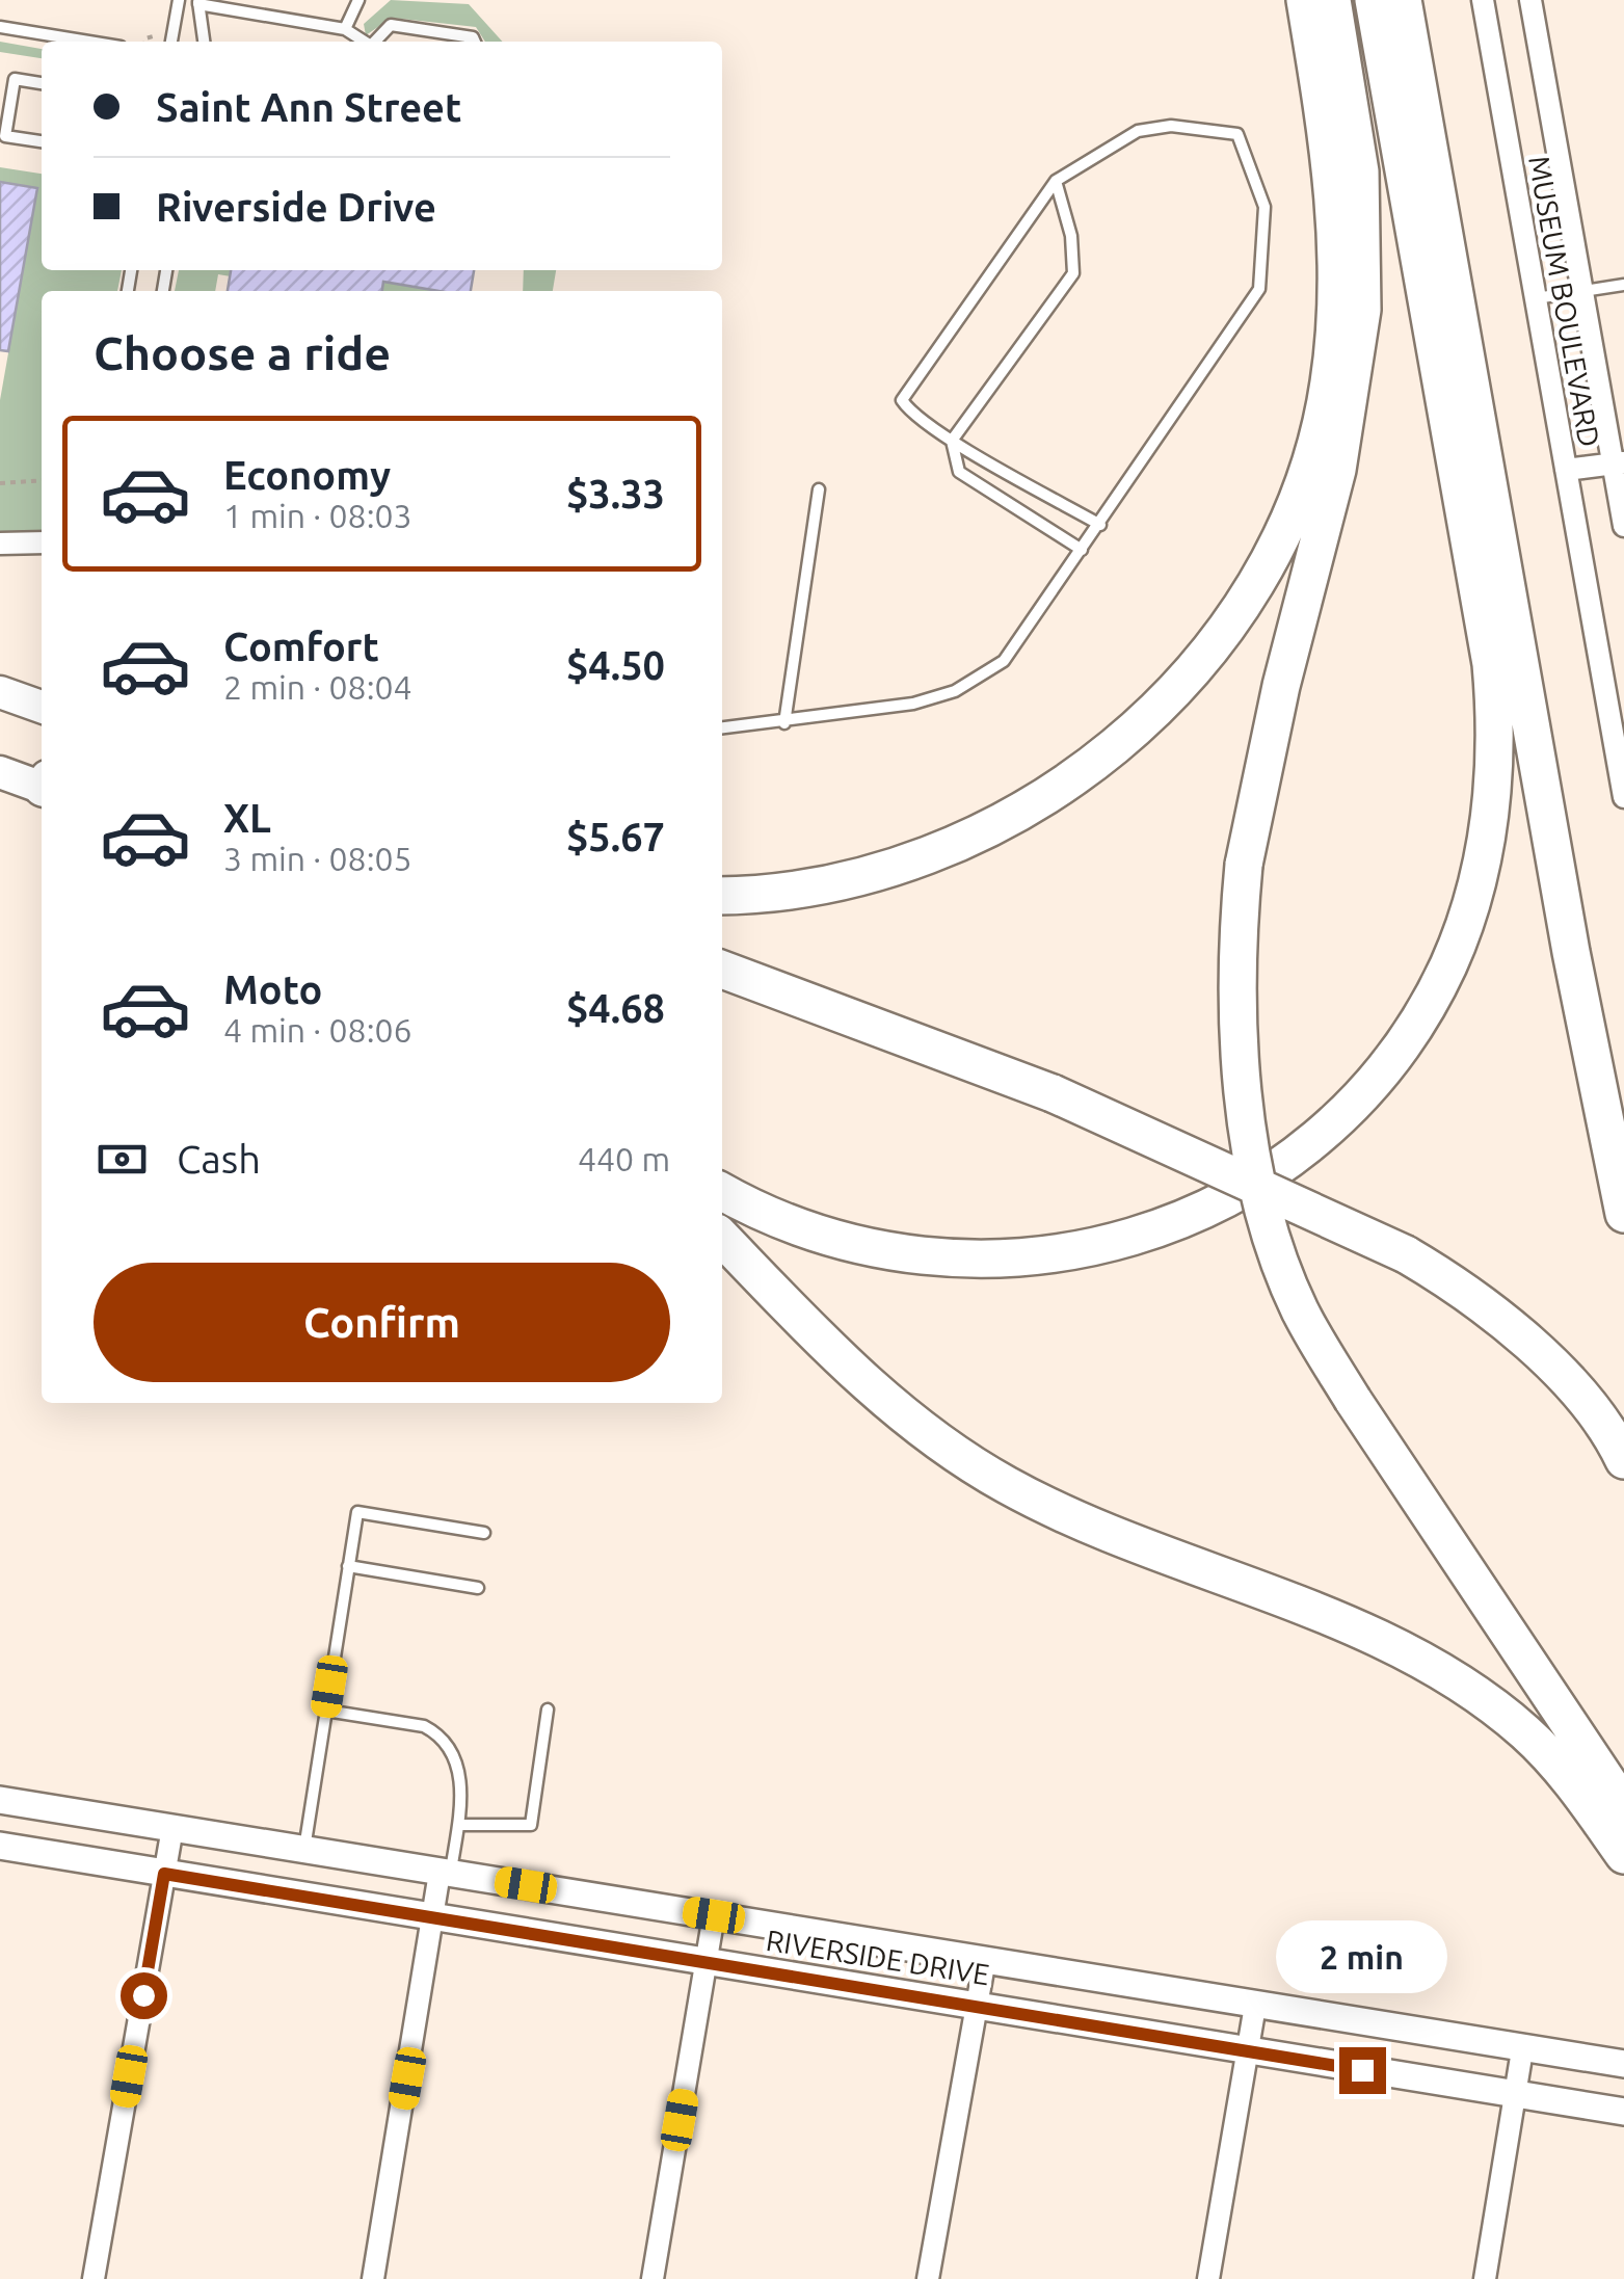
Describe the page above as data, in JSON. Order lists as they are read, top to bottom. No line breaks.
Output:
{"streets":{"street":["MUSEUM BOULEVARD","RIVERSIDE DRIVE"]},"page":{"banner":["Saint Ann Street","Riverside Drive"],"heading":"Choose a ride","list":[{"name":"Economy","note":"1 min · 08:03","value":"$3.33"},{"name":"Comfort","note":"2 min · 08:04","value":"$4.50"},{"name":"XL","note":"3 min · 08:05","value":"$5.67"},{"name":"Moto","note":"4 min · 08:06","value":"$4.68"}],"pay":["Cash","440 m"],"buttons":"Confirm","bubble":"2 min"}}
